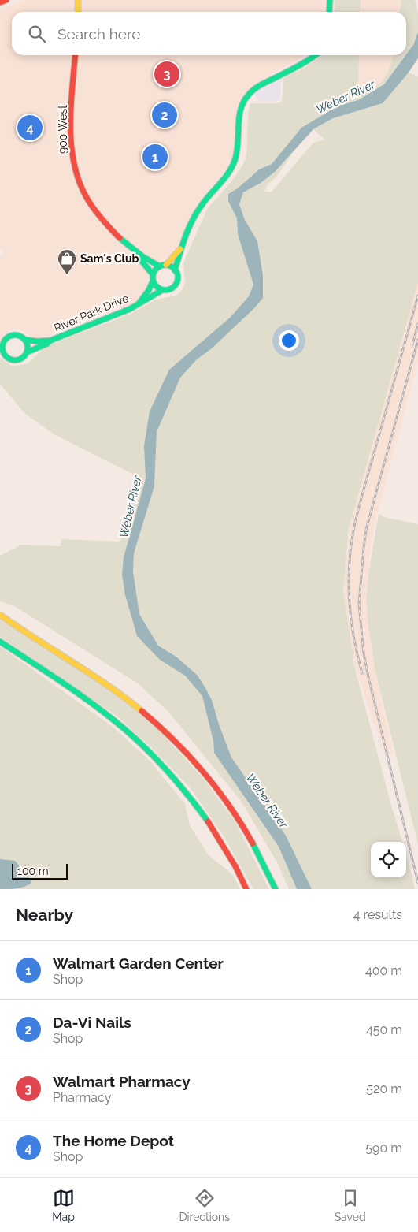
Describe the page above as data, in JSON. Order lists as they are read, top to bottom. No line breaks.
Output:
{"streets":{"main road":["900 West","River Park Drive"]},"crossings":[["900 West","River Park Drive"]],"water":["Weber River"],"places":{"shop":["Sam's Club"]},"scale_bar":"100 m","page":{"search":"Search here","pins":["3","2","4","1"],"scale":"100 m","heading":["Nearby","4 results"],"list":[{"mark":"1","name":"Walmart Garden Center","note":"Shop","value":"400 m"},{"mark":"2","name":"Da-Vi Nails","note":"Shop","value":"450 m"},{"mark":"3","name":"Walmart Pharmacy","note":"Pharmacy","value":"520 m"},{"mark":"4","name":"The Home Depot","note":"Shop","value":"590 m"}],"nav":["Map","Directions","Saved"]}}
